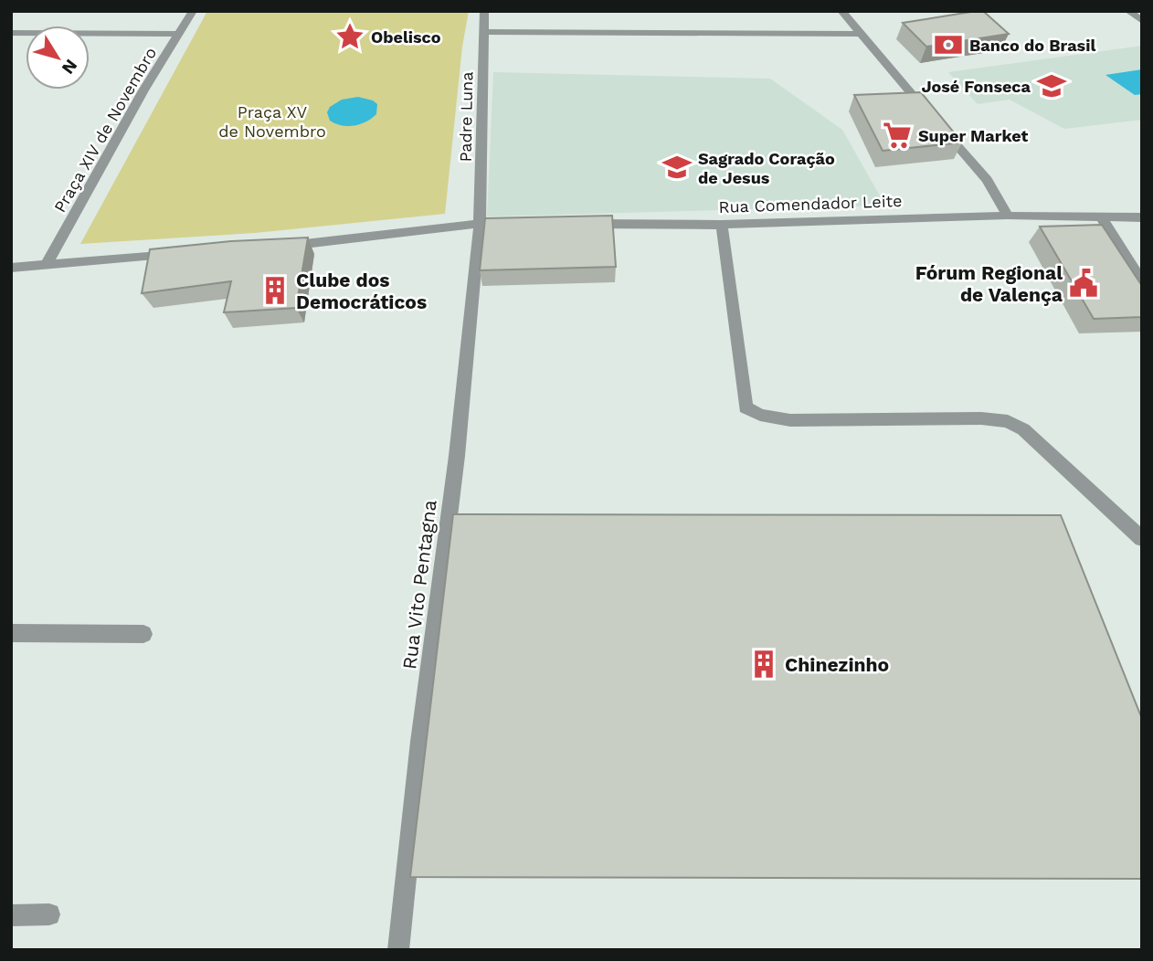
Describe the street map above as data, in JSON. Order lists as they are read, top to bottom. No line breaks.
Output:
{"streets":{"street":["Padre Luna","Praça XIV de Novembro","Rua Comendador Leite","Rua Vito Pentagna"]},"crossings":[["Padre Luna","Rua Vito Pentagna"]],"parks":["Praça XV de Novembro"],"places":{"place":["Obelisco"],"bank":["Banco do Brasil"],"school or university":["José Fonseca","Sagrado Coração de Jesus"],"supermarket":["Super Market"],"public building":["Fórum Regional de Valença"],"building":["Clube dos Democráticos","Chinezinho"]},"north":"bottom right"}
